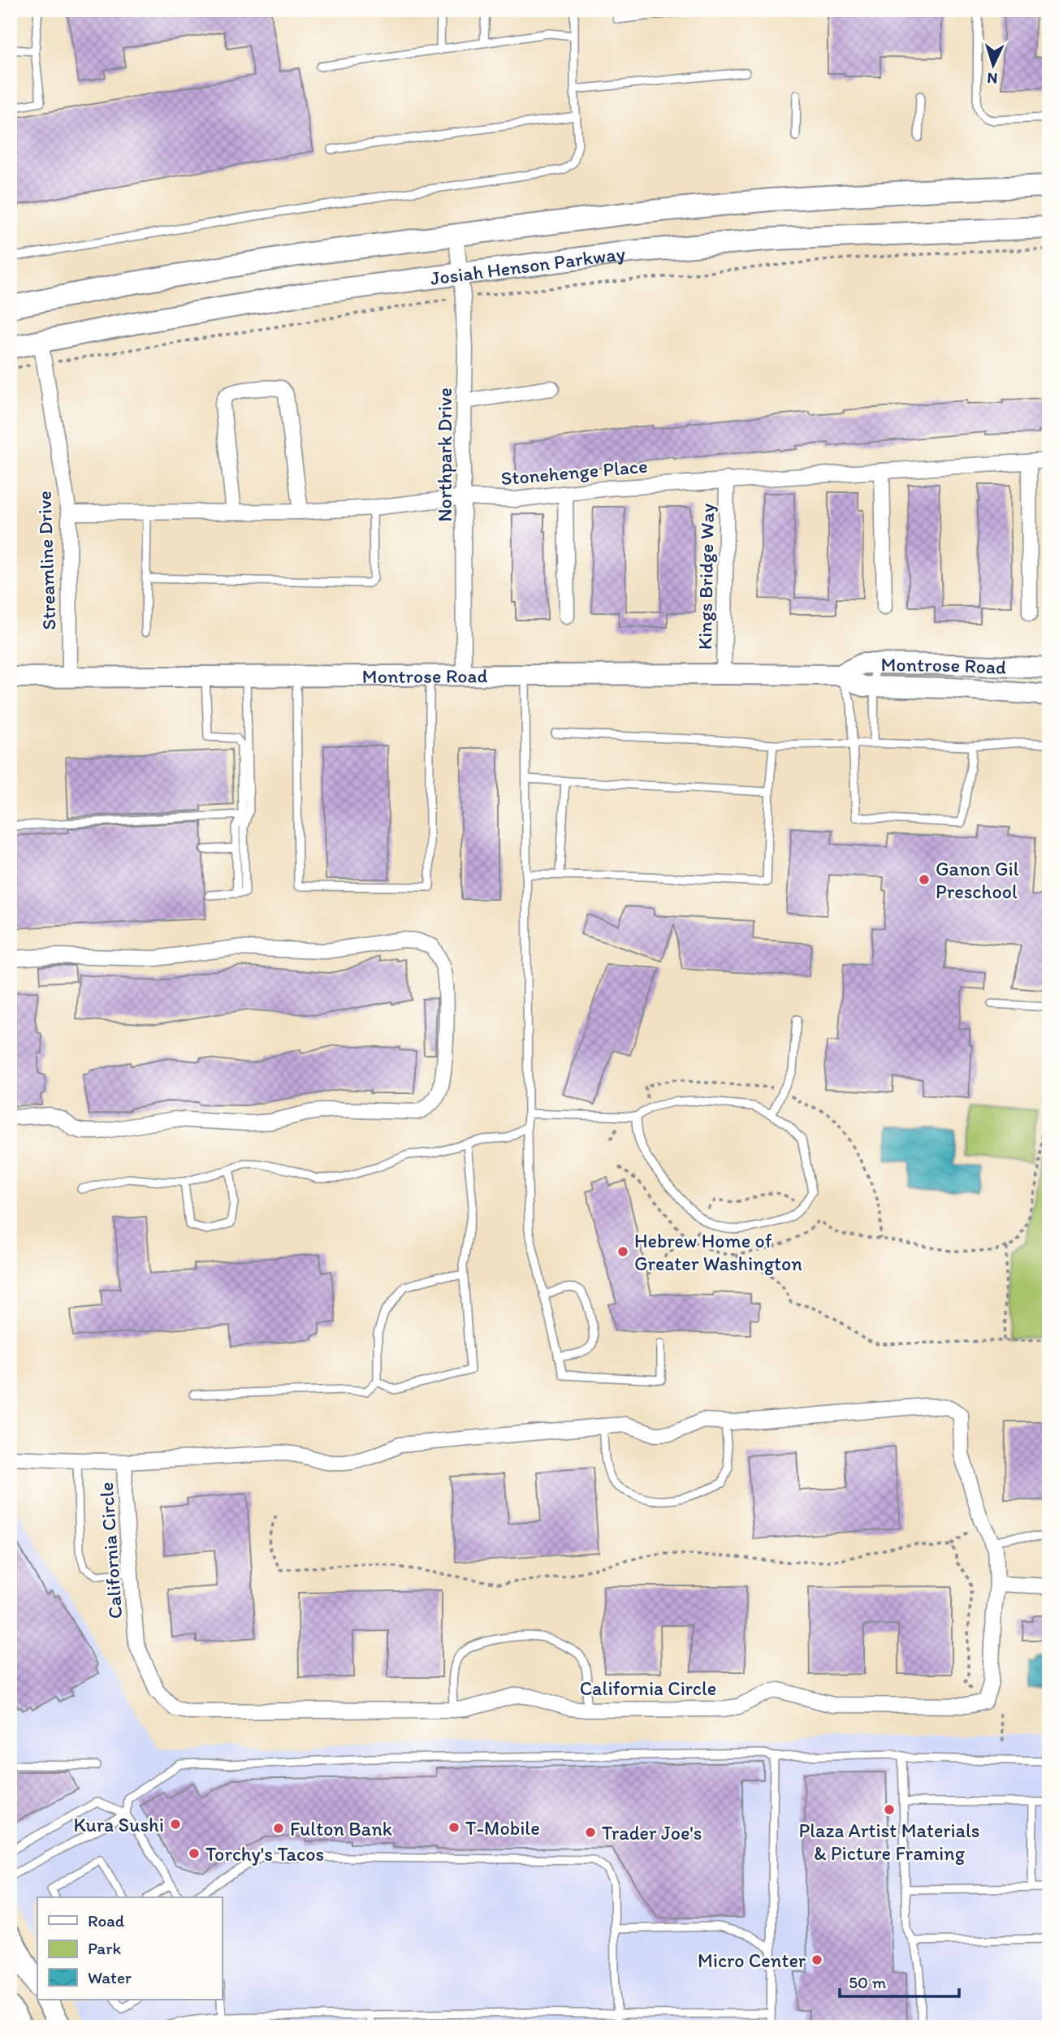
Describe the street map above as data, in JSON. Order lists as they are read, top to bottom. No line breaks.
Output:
{"streets":{"main road":["Josiah Henson Parkway"],"street":["Northpark Drive","Stonehenge Place","Streamline Drive","Kings Bridge Way","Montrose Road","California Circle"]},"crossings":[["Josiah Henson Parkway","Northpark Drive"],["Josiah Henson Parkway","Streamline Drive"],["Northpark Drive","Stonehenge Place"],["Northpark Drive","Montrose Road"],["Stonehenge Place","Streamline Drive"],["Stonehenge Place","Kings Bridge Way"],["Streamline Drive","Montrose Road"],["Kings Bridge Way","Montrose Road"]],"places":["Ganon Gil Preschool","Hebrew Home of Greater Washington","Plaza Artist Materials & Picture Framing","Kura Sushi","T-Mobile","Fulton Bank","Trader Joe's","Torchy's Tacos","Micro Center"],"legend":["Road","Park","Water"],"scale_bar":"50 m","north":"bottom"}
